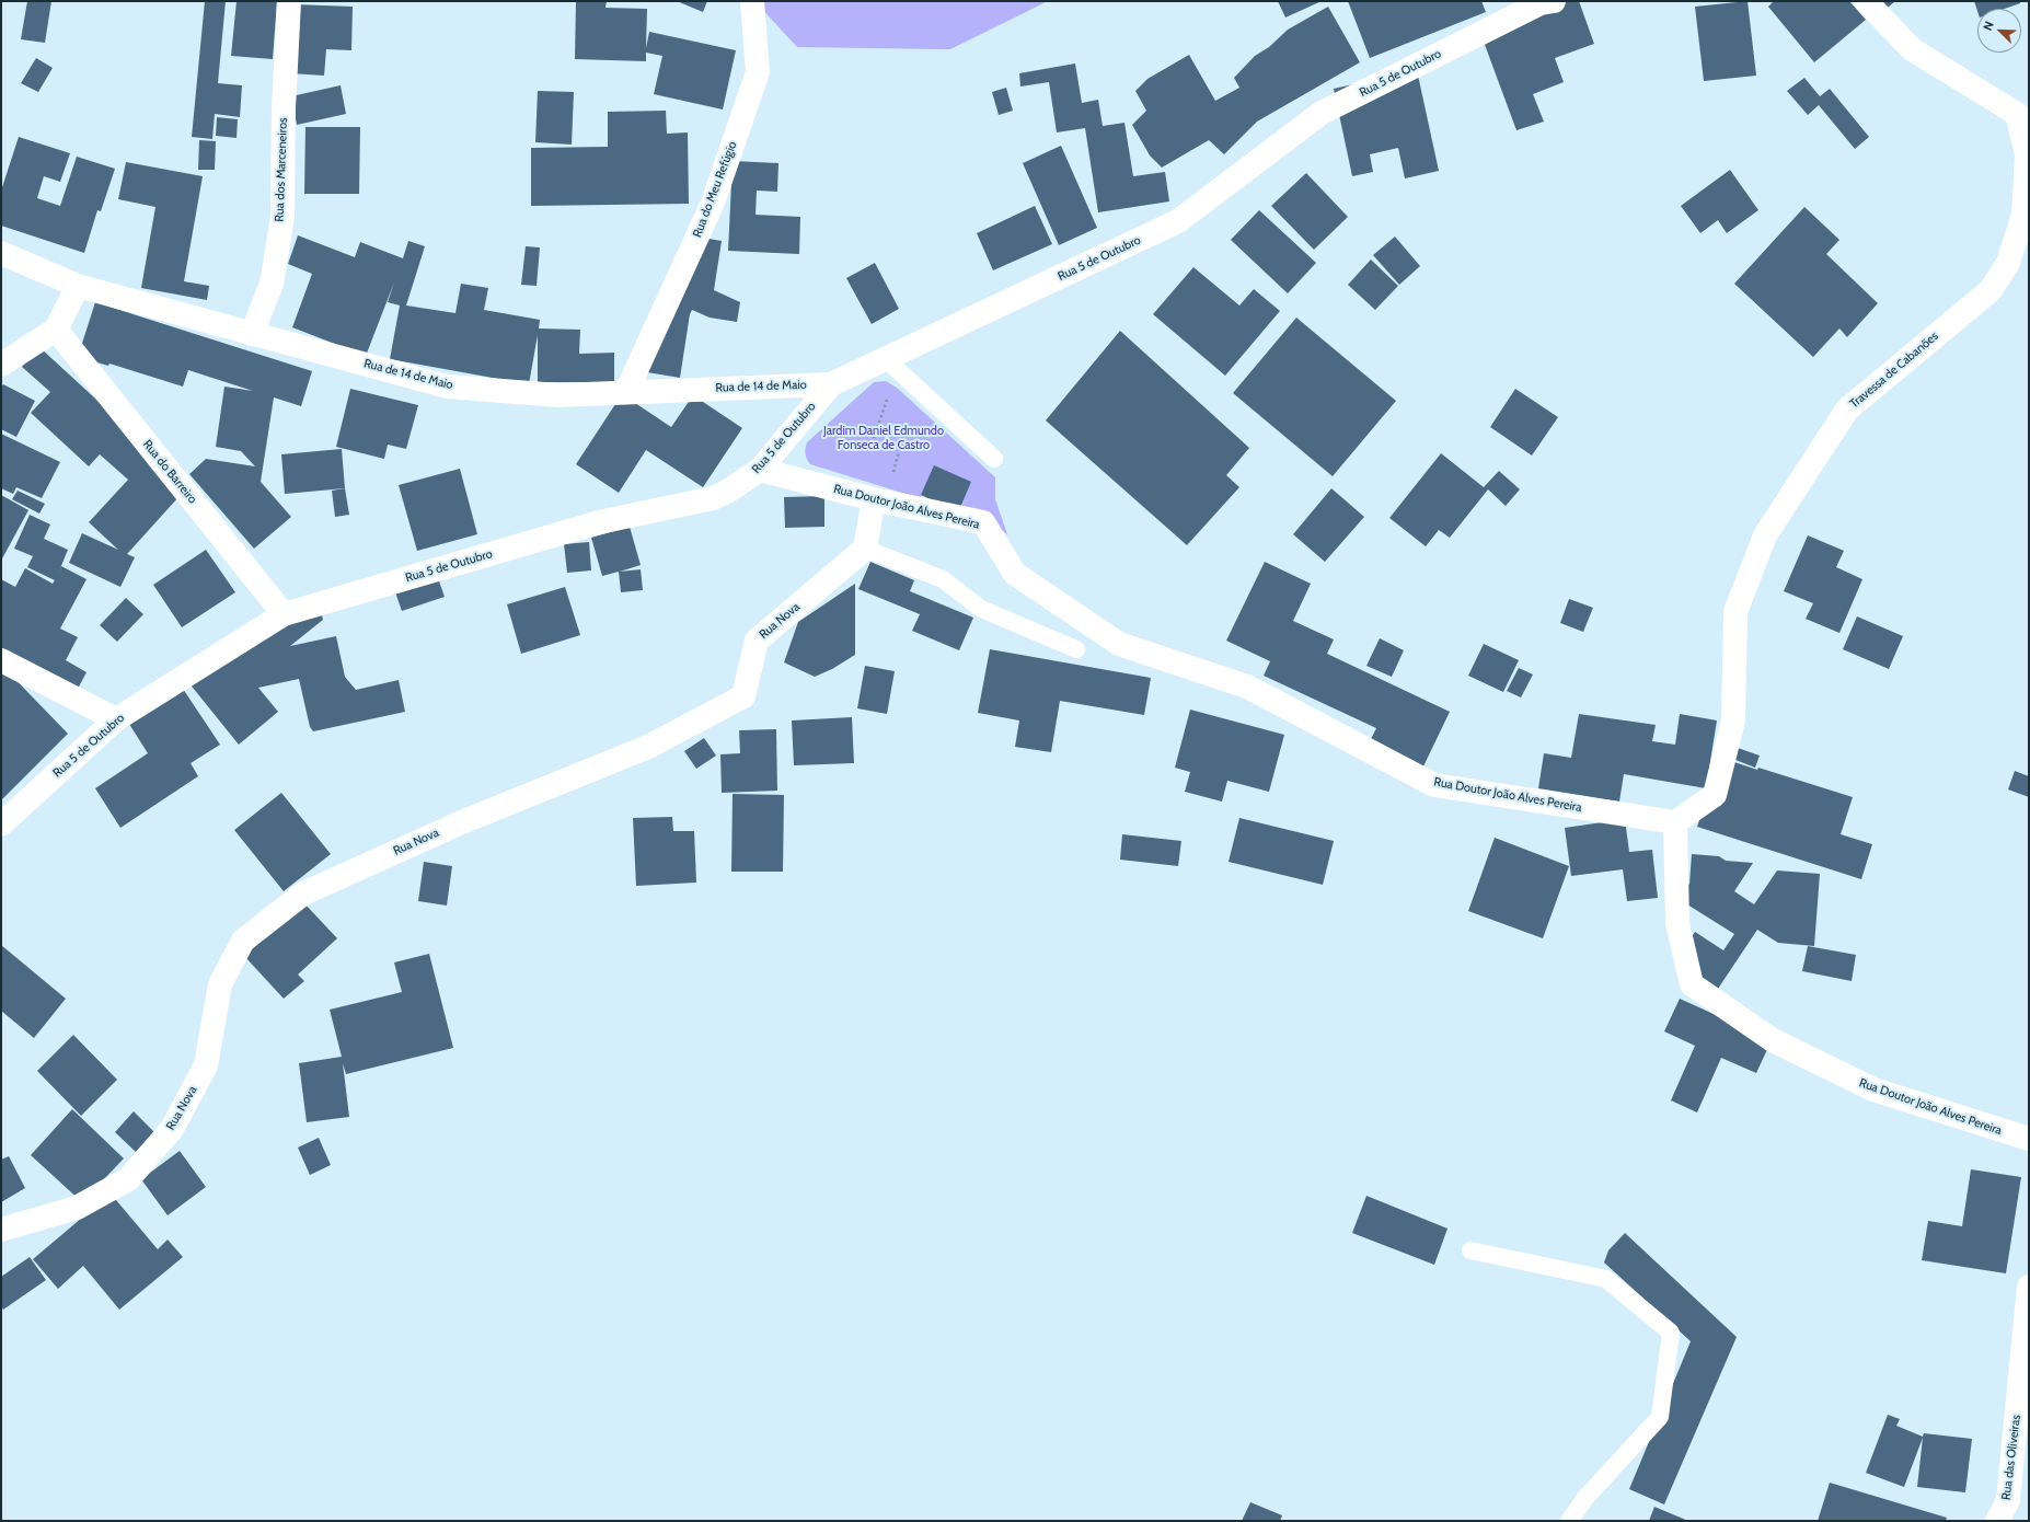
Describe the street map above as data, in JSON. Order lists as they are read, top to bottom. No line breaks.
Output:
{"streets":{"street":["Rua 5 de Outubro","Rua dos Marceneiros","Rua do Meu Refúgio","Travessa de Cabanões","Rua de 14 de Maio","Rua do Barreiro","Rua Doutor João Alves Pereira","Rua Nova","Rua das Oliveiras"]},"crossings":[["Rua 5 de Outubro","Rua de 14 de Maio"],["Rua 5 de Outubro","Rua do Barreiro"],["Rua 5 de Outubro","Rua Doutor João Alves Pereira"],["Rua dos Marceneiros","Rua de 14 de Maio"],["Rua do Meu Refúgio","Rua de 14 de Maio"],["Travessa de Cabanões","Rua Doutor João Alves Pereira"]],"parks":["Jardim Daniel Edmundo Fonseca de Castro"],"north":"top left"}
